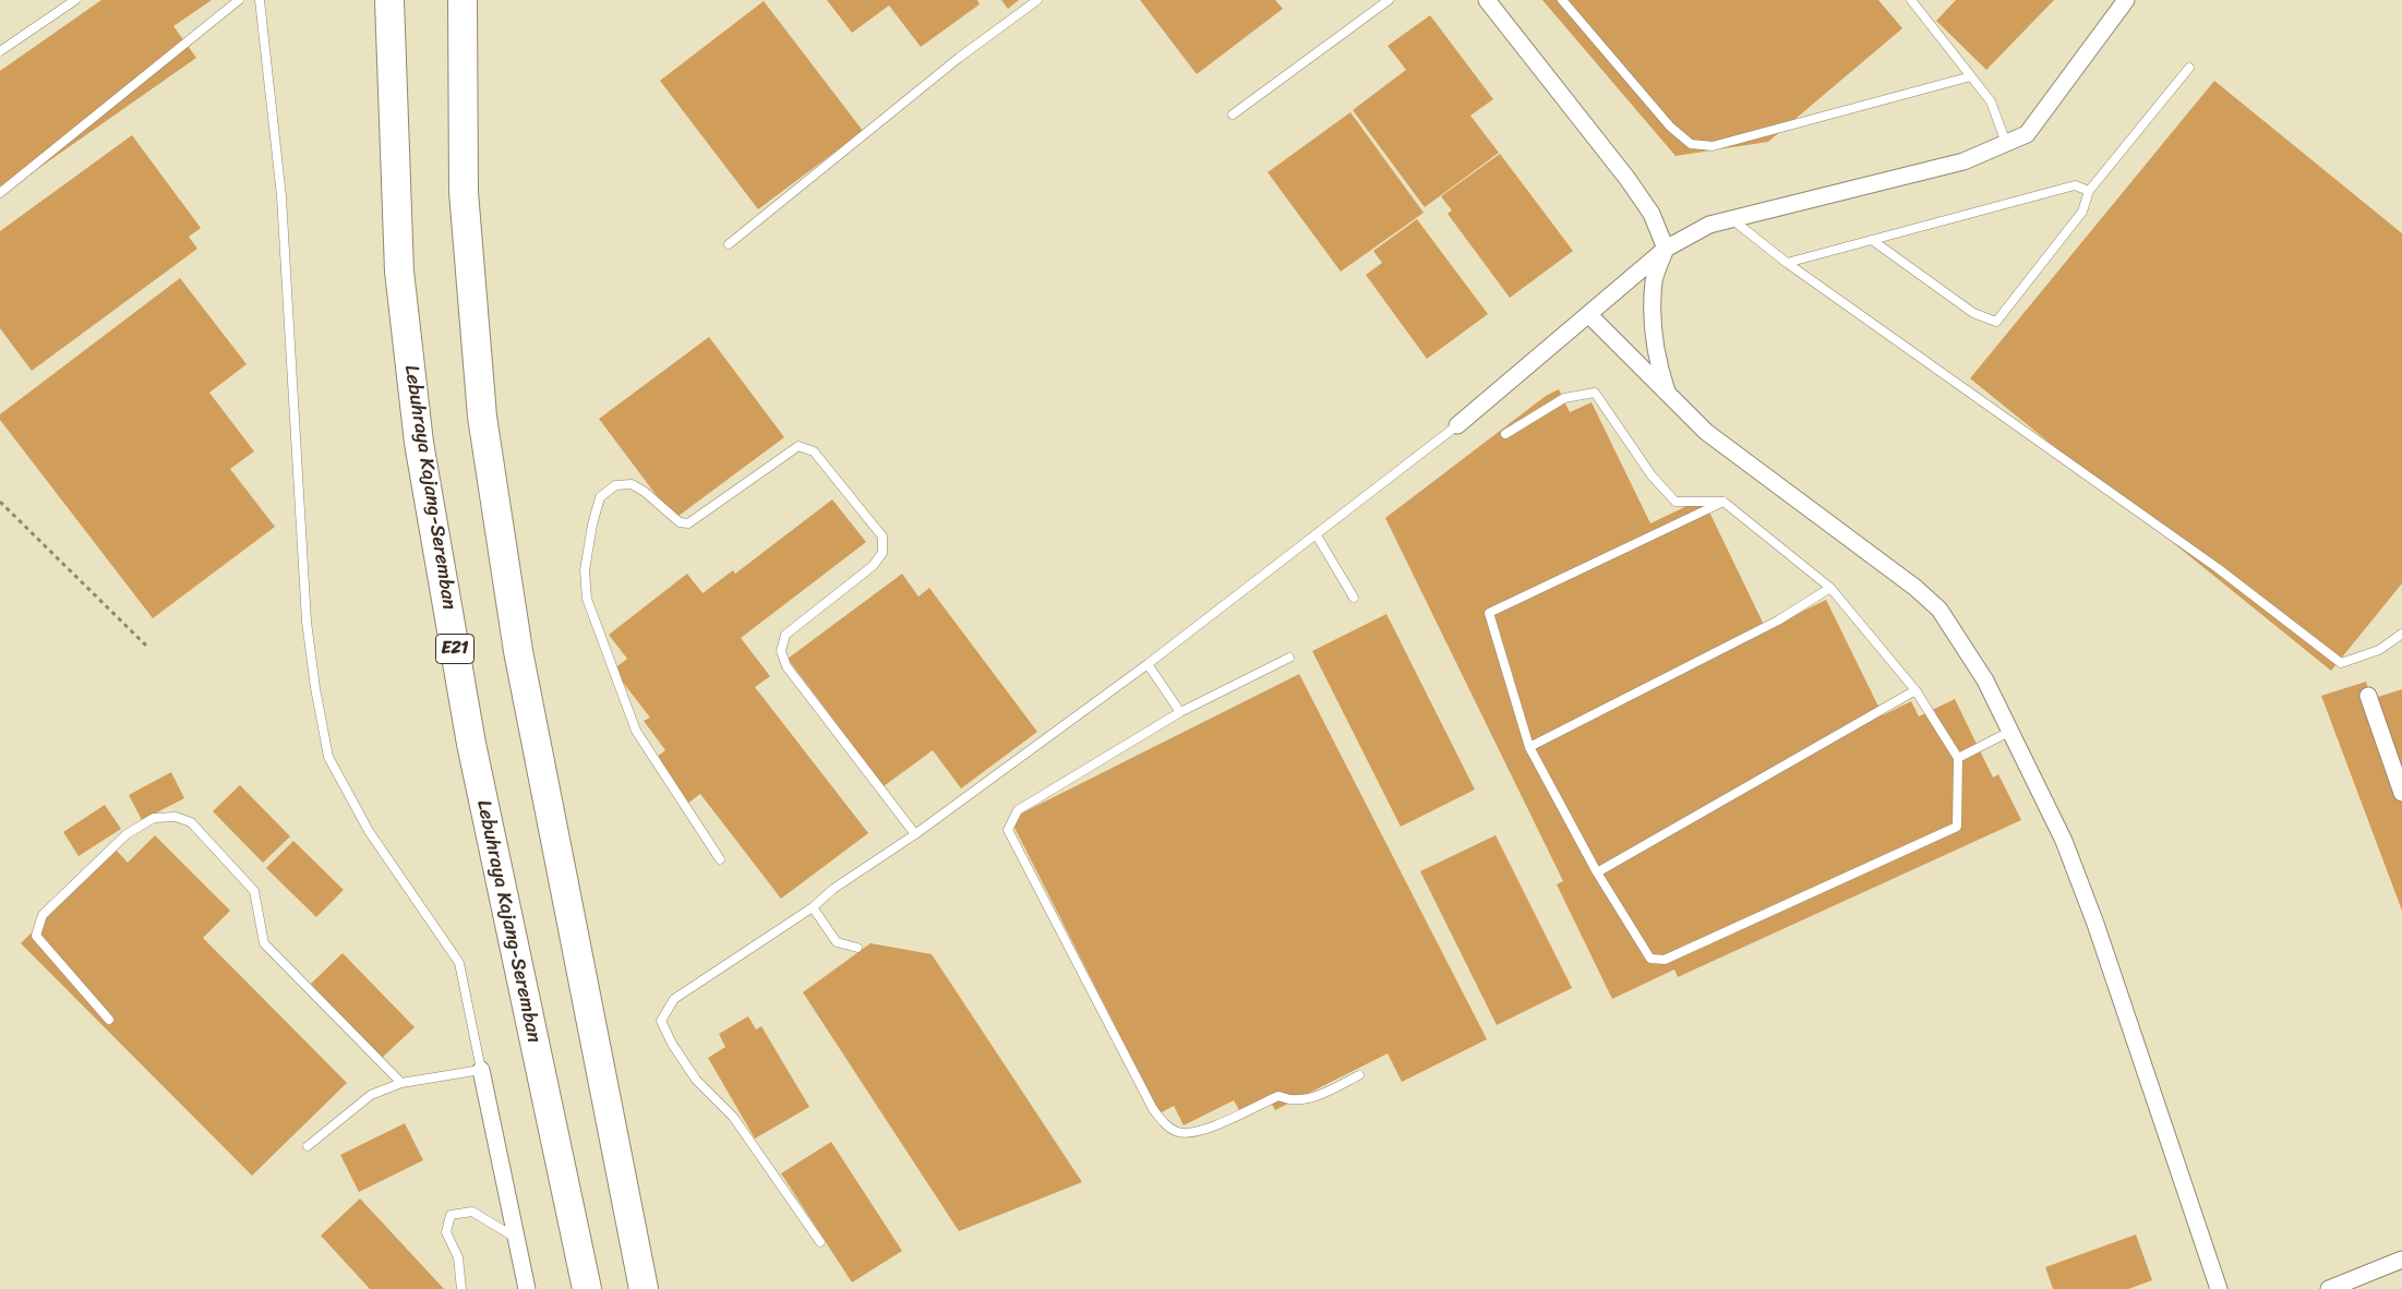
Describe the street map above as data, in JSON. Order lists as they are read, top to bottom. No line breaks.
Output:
{"streets":{"highway":["Lebuhraya Kajang-Seremban","E21"]}}
